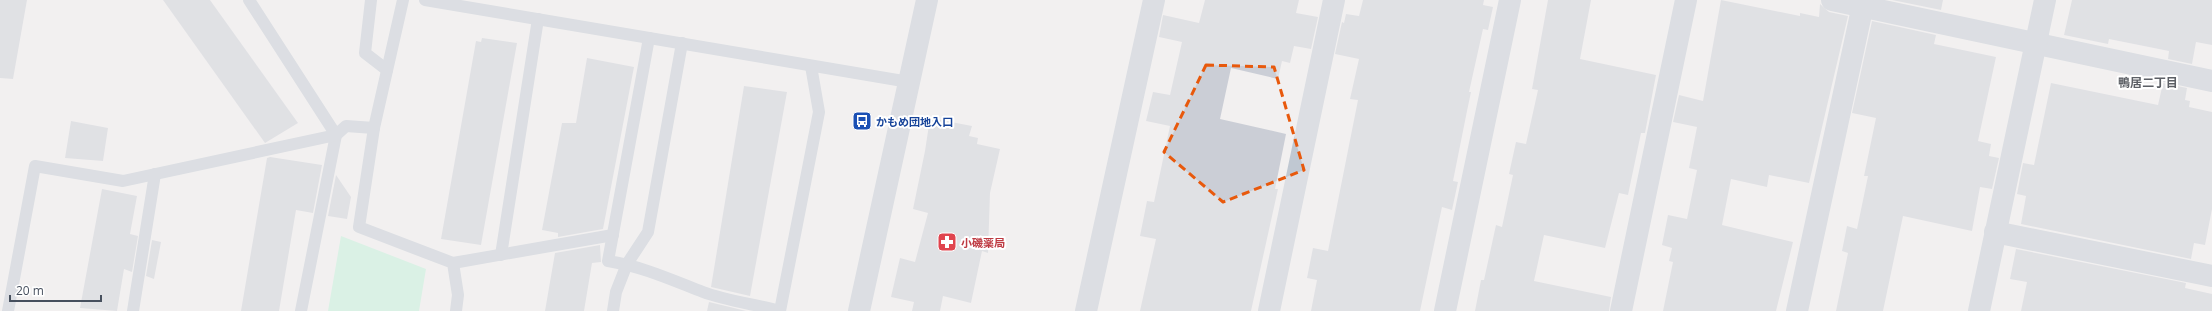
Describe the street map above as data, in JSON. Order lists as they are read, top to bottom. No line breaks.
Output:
{"districts":["鴨居二丁目"],"places":{"bus stop":["かもめ団地入口"],"pharmacy":["小磯薬局"]},"scale_bar":"20 m"}
